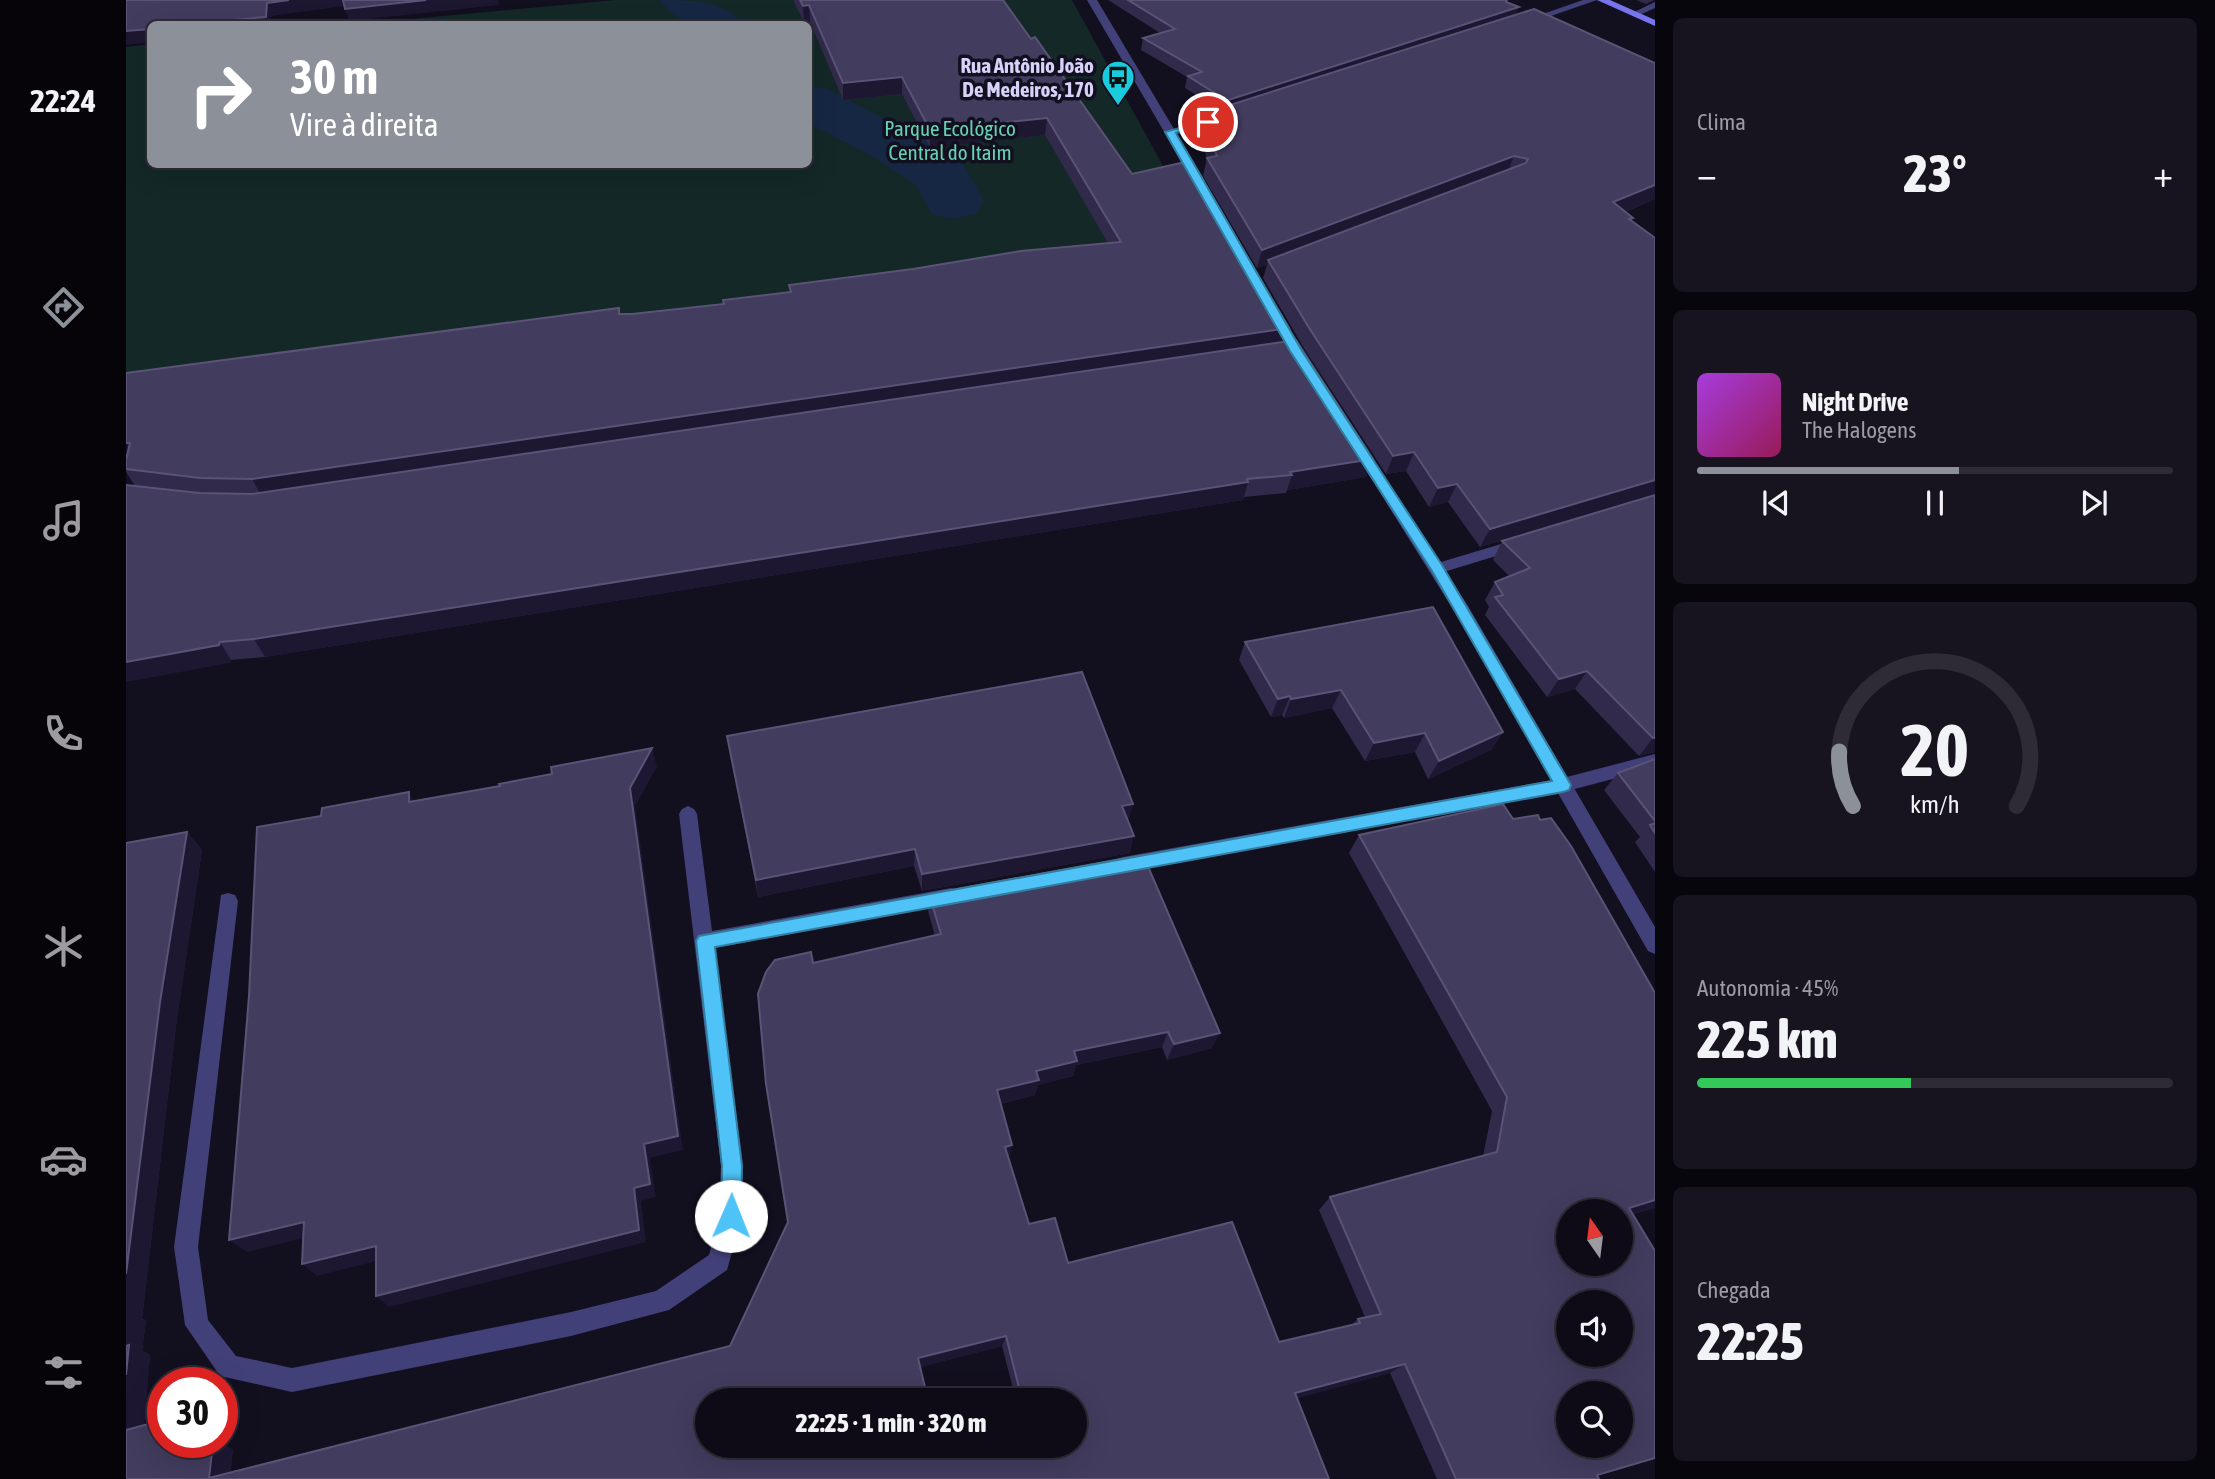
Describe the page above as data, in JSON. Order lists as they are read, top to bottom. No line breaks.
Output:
{"parks":["Parque Ecológico Central do Itaim"],"places":{"bus stop":["Rua Antônio João De Medeiros, 170"]},"north":"top","page":{"tabs":"22:24","tile":["Clima",["Autonomia · 45%","225 km"],["Chegada","22:25"]],"turn":["30 m","Vire à direita"],"heat":["−","23°","+"],"song":["Night Drive","The Halogens"],"limit":"30","trip":"22:25 · 1 min · 320 m","gauge":["20","km/h"]}}
